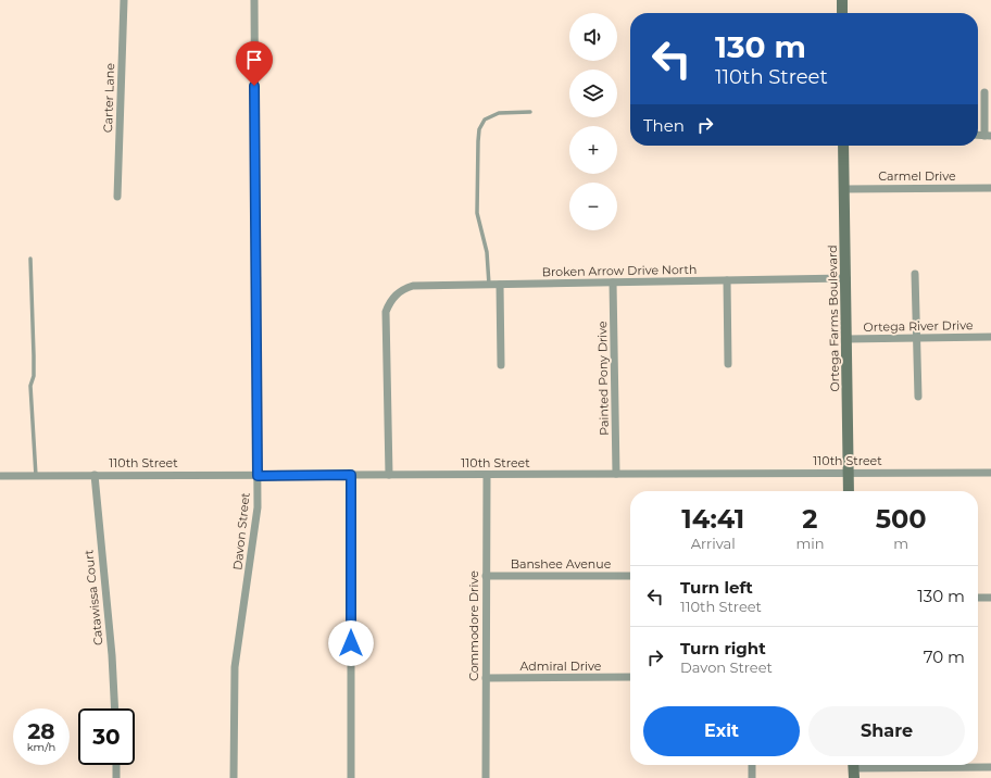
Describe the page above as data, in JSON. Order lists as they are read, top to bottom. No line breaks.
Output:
{"streets":{"street":["Carter Lane","Carmel Drive","Broken Arrow Drive North","Ortega Farms Boulevard","Ortega River Drive","Painted Pony Drive","110th Street","Davon Street","Banshee Avenue","Catawissa Court","Commodore Drive","Admiral Drive"]},"crossings":[["Carmel Drive","Ortega Farms Boulevard"],["Broken Arrow Drive North","Ortega Farms Boulevard"],["Broken Arrow Drive North","Painted Pony Drive"],["Broken Arrow Drive North","110th Street"],["Ortega Farms Boulevard","Ortega River Drive"],["Ortega Farms Boulevard","110th Street"],["Painted Pony Drive","110th Street"],["110th Street","Davon Street"],["110th Street","Catawissa Court"],["110th Street","Commodore Drive"],["Banshee Avenue","Commodore Drive"],["Commodore Drive","Admiral Drive"]],"page":{"map_buttons":["+","−"],"turn":["130 m","110th Street"],"then":"Then","eta":["14:41","Arrival","2","min","500","m"],"list":[{"name":"Turn left","note":"110th Street","value":"130 m"},{"name":"Turn right","note":"Davon Street","value":"70 m"}],"buttons":["Exit","Share"],"speed":"28 km/h","limit":"30"}}
